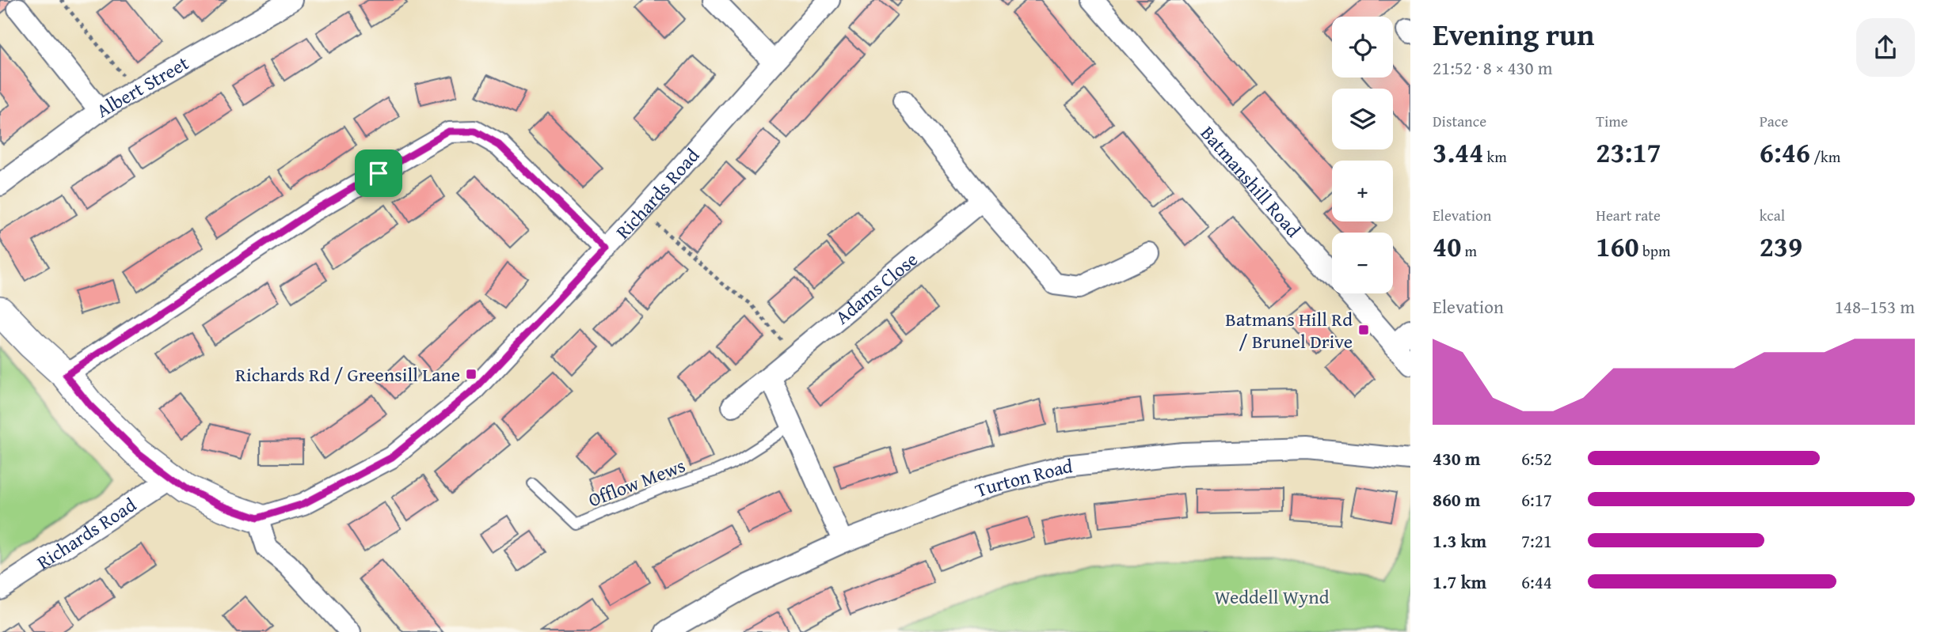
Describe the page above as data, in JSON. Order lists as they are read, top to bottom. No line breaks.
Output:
{"streets":{"street":["Albert Street","Batmanshill Road","Richards Road","Adams Close","Turton Road"],"lane":["Offlow Mews"]},"parks":["Weddell Wynd"],"places":{"transit":["Batmans Hill Rd / Brunel Drive","Richards Rd / Greensill Lane"]},"page":{"heading":["Evening run","21:52 · 8 × 430 m"],"map_buttons":["+","−"],"stats":[["Distance","3.44 km"],["Time","23:17"],["Pace","6:46 /km"],["Elevation","40 m"],["Heart rate","160 bpm"],["kcal","239"]],"chart":["Elevation","148–153 m"],"list":[{"name":"430 m","note":"6:52"},{"name":"860 m","note":"6:17"},{"name":"1.3 km","note":"7:21"},{"name":"1.7 km","note":"6:44"}]}}
